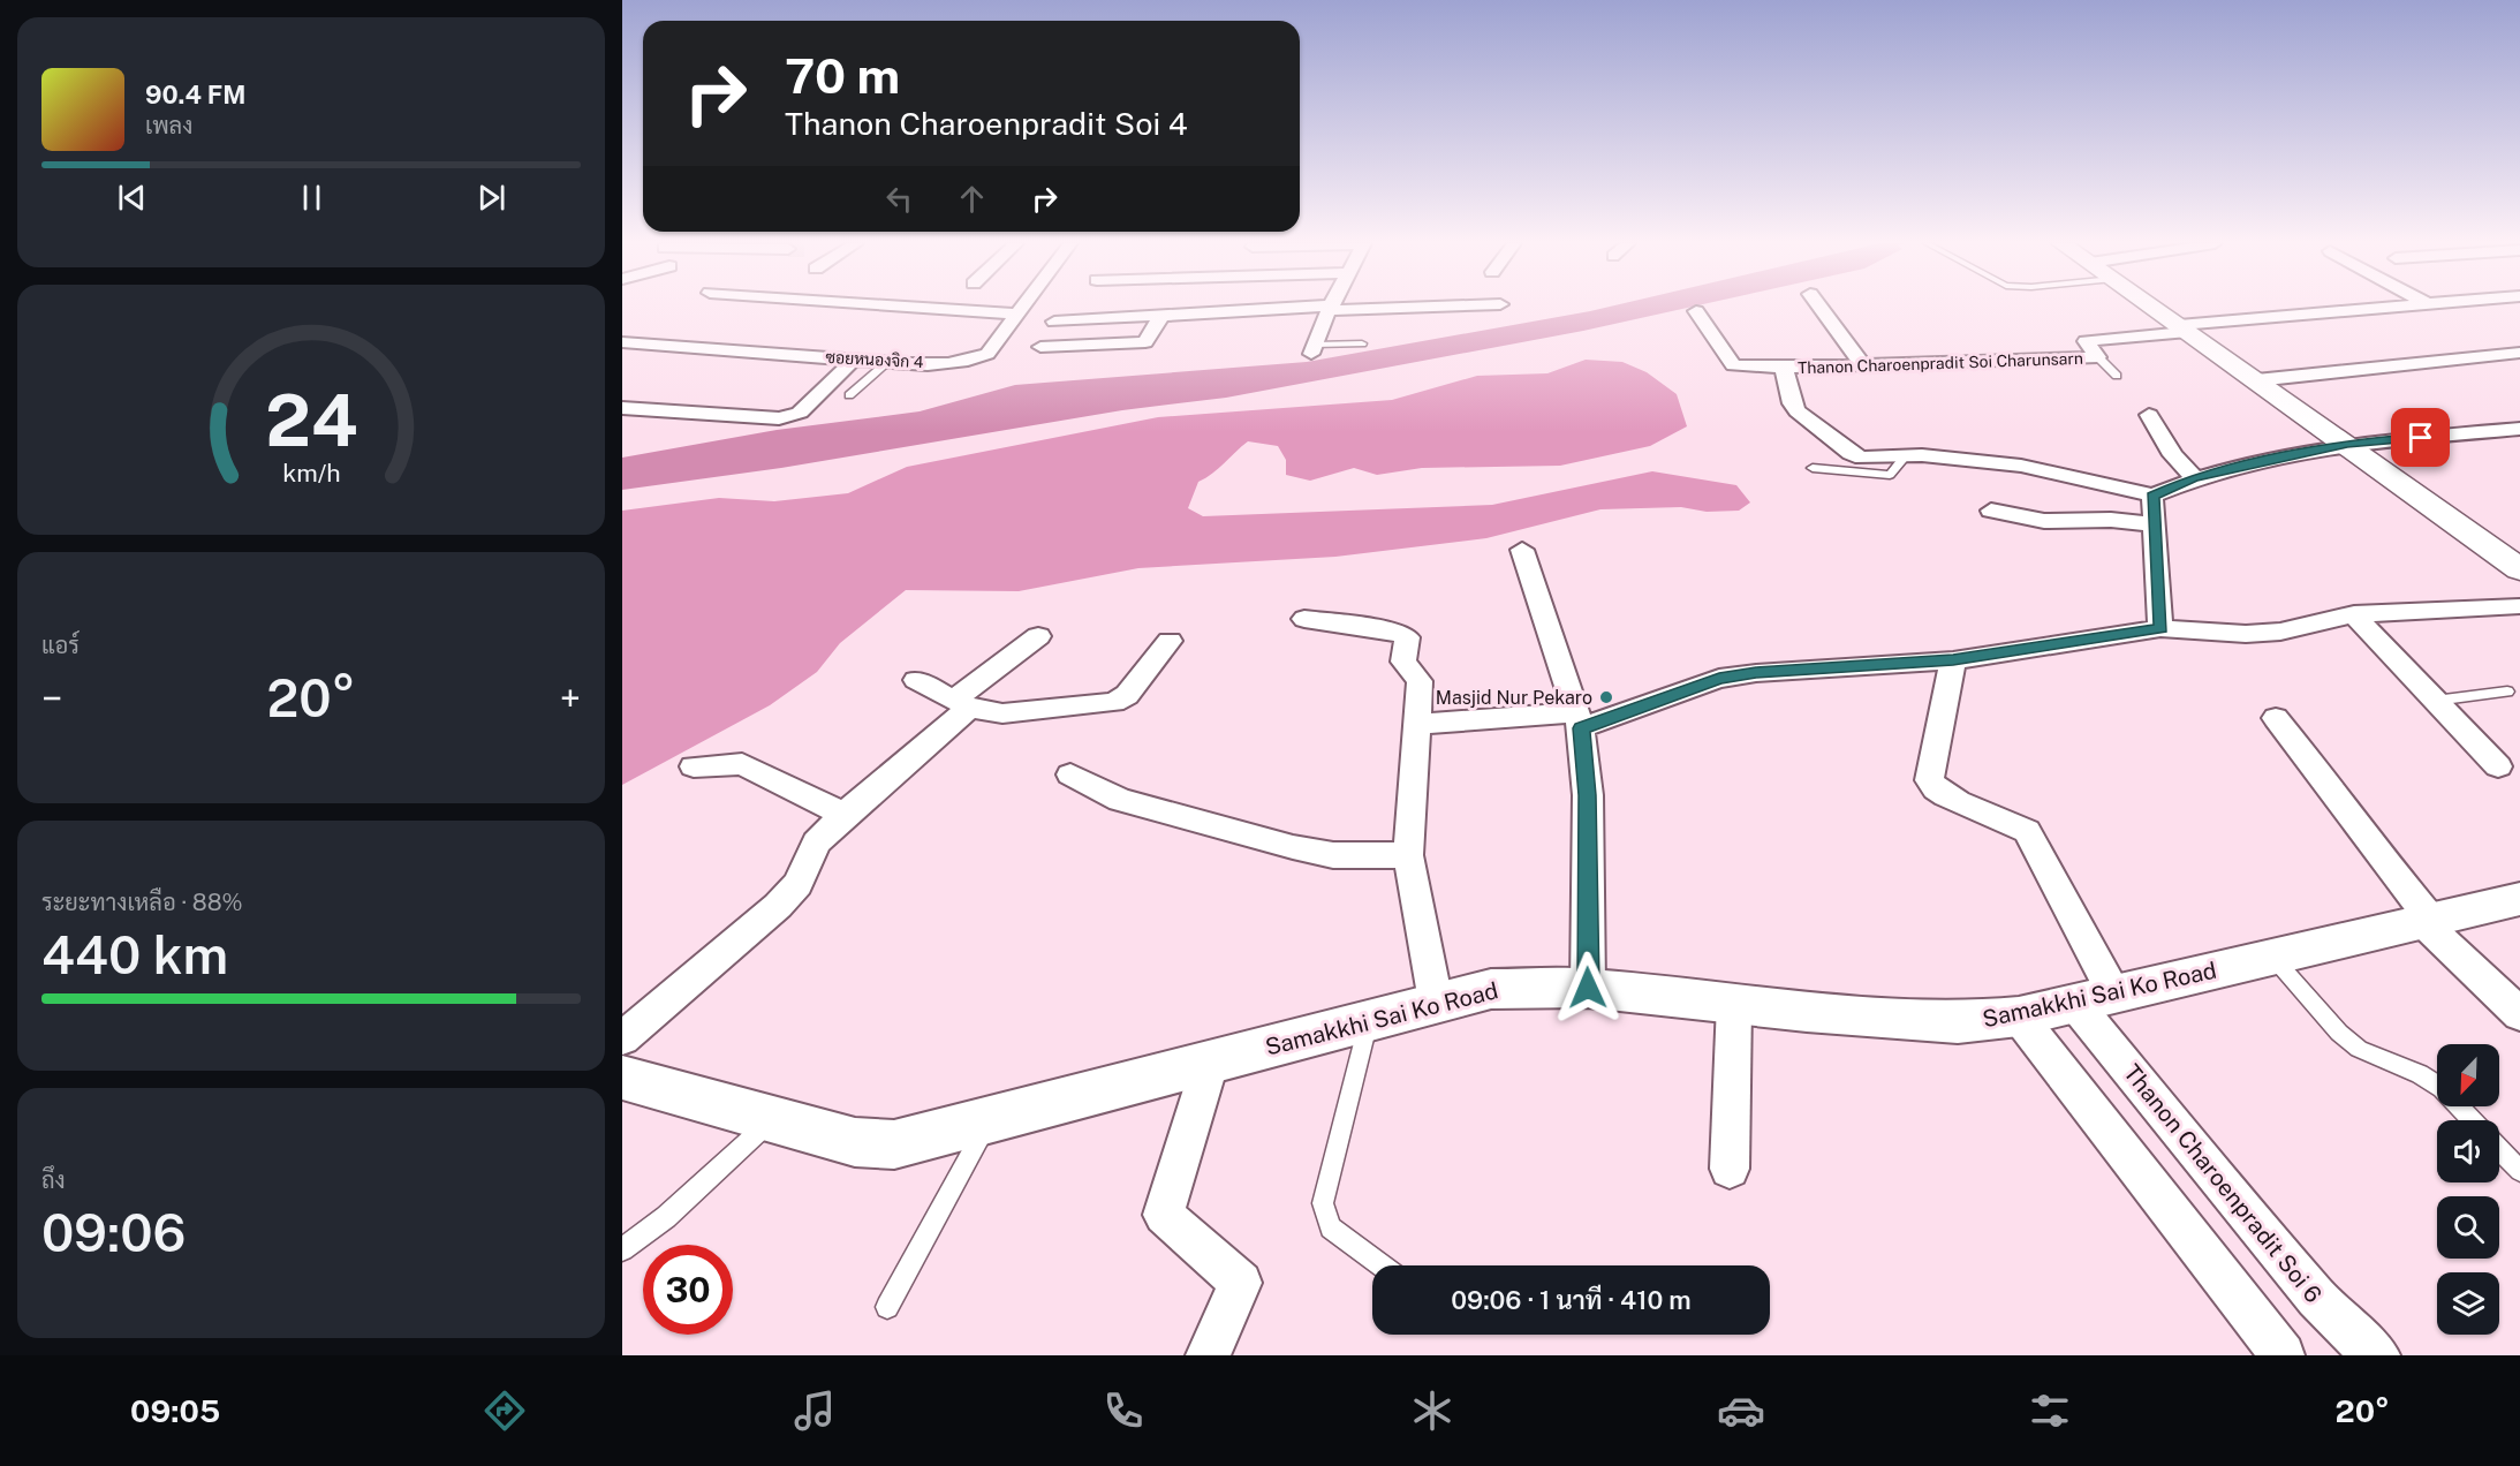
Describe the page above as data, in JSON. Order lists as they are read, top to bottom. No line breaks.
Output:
{"streets":{"street":["ซอยหนองจิก 4","Thanon Charoenpradit Soi Charunsarn","Samakkhi Sai Ko Road","Thanon Charoenpradit Soi 6"]},"crossings":[["Samakkhi Sai Ko Road","Thanon Charoenpradit Soi 6"]],"places":["Masjid Nur Pekaro"],"north":"bottom left","page":{"turn":["70 m","Thanon Charoenpradit Soi 4"],"song":["90.4 FM","เพลง"],"tile":["แอร์",["ระยะทางเหลือ · 88%","440 km"],["ถึง","09:06"]],"heat":["−","20°","+"],"limit":"30","trip":"09:06 · 1 นาที · 410 m","tabs":["09:05","20°"],"gauge":["24","km/h"]}}
